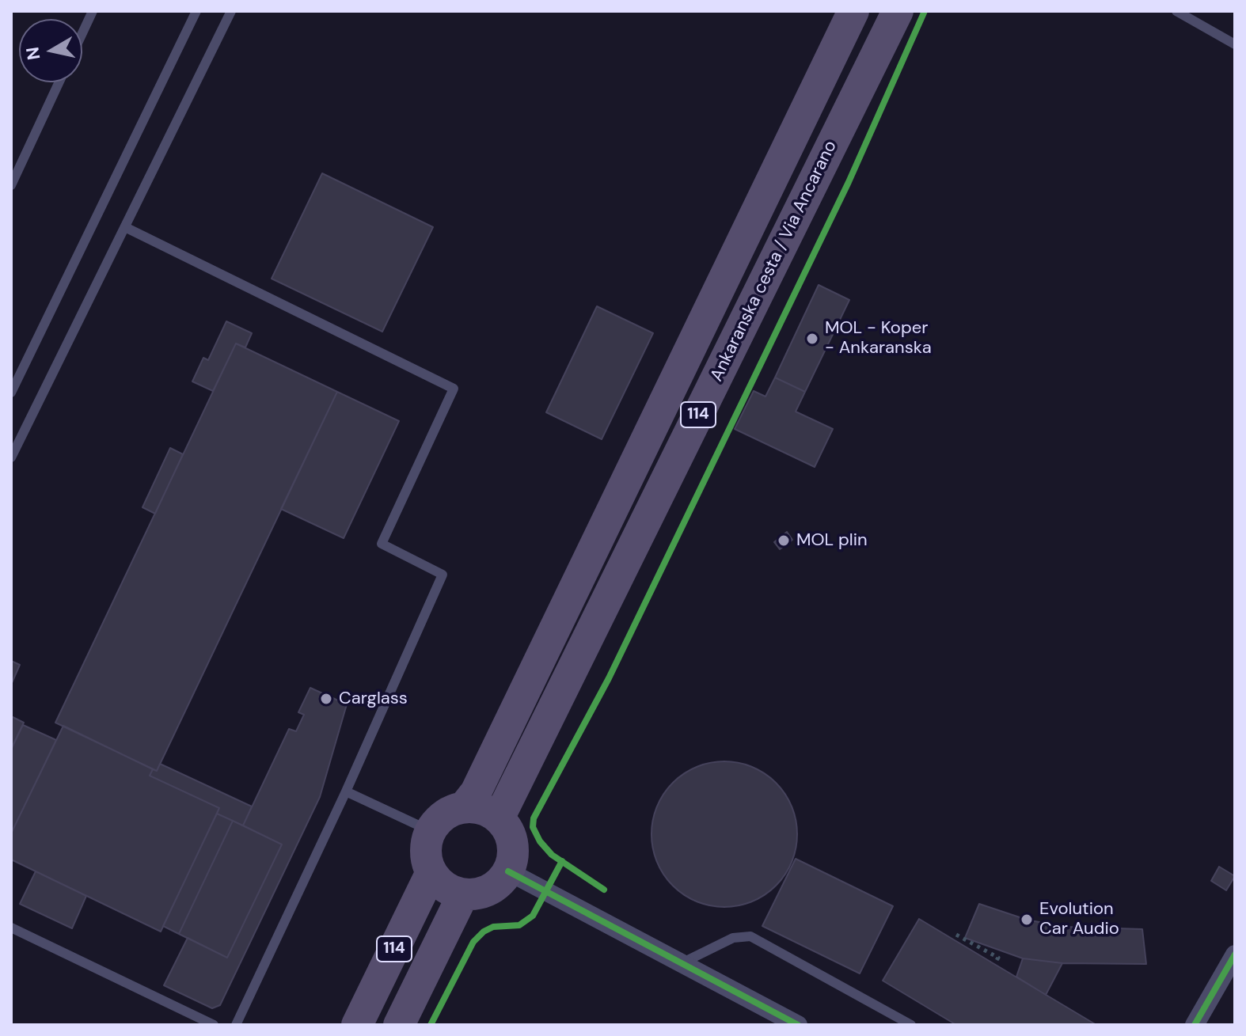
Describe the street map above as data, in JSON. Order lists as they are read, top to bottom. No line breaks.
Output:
{"streets":{"main road":["Ankaranska cesta / Via Ancarano","114"]},"crossings":[["Ankaranska cesta / Via Ancarano","114"]],"places":["MOL - Koper - Ankaranska","MOL plin","Carglass","Evolution Car Audio"],"north":"left"}
